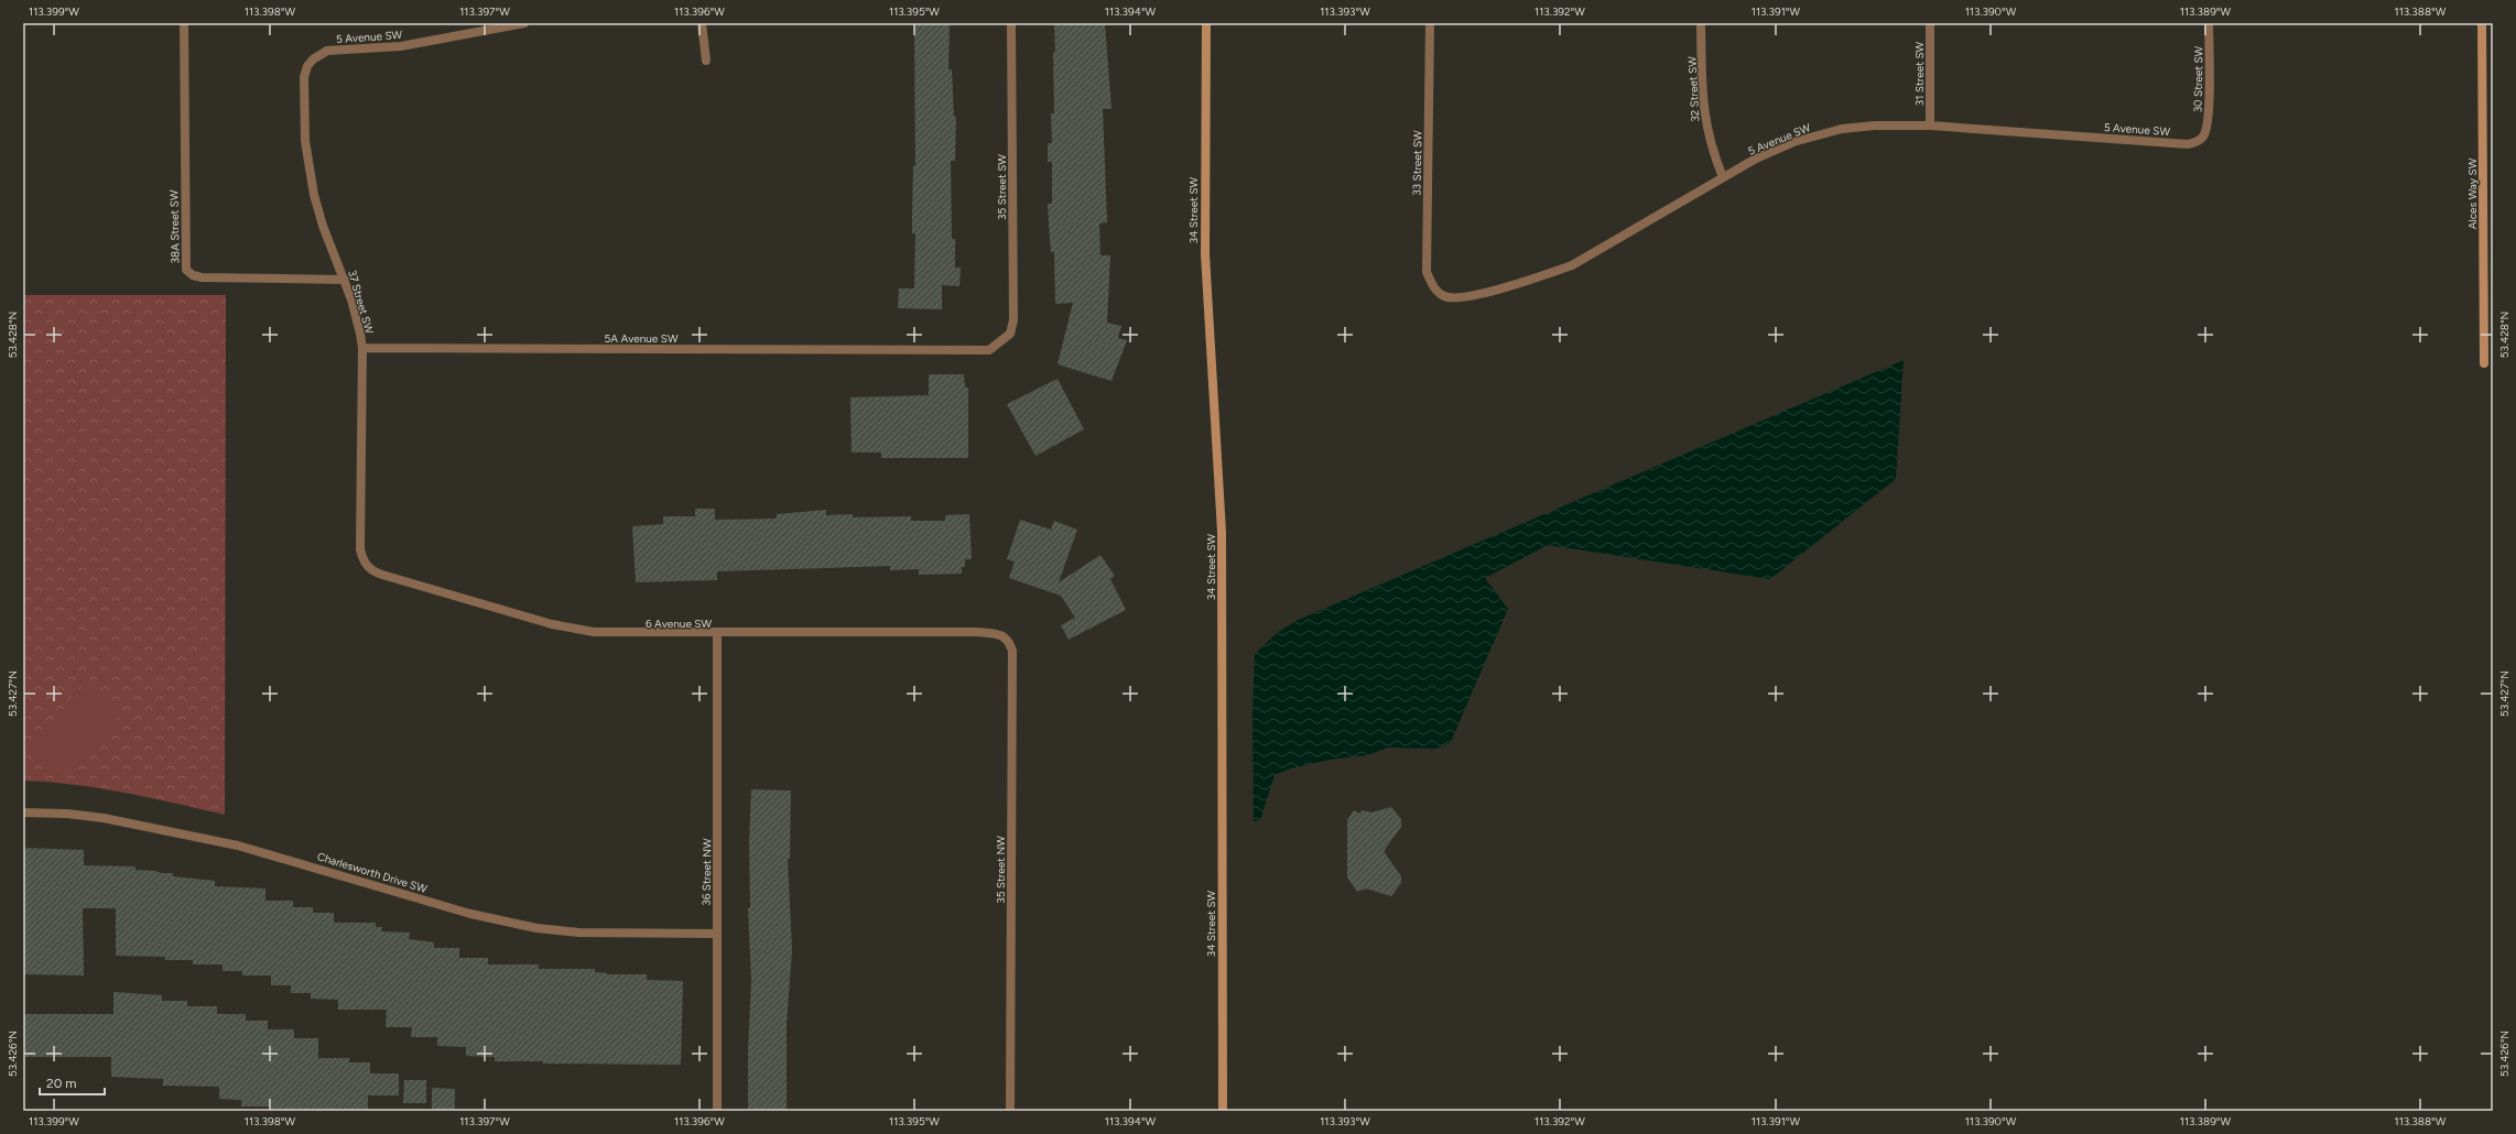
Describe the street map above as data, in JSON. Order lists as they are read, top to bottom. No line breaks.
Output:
{"streets":{"main road":["Alces Way SW","34 Street SW"],"street":["5 Avenue SW","31 Street SW","30 Street SW","32 Street SW","33 Street SW","35 Street SW","38A Street SW","37 Street SW","5A Avenue SW","6 Avenue SW","35 Street NW","Charlesworth Drive SW","36 Street NW"]},"crossings":[["5 Avenue SW","31 Street SW"],["5 Avenue SW","30 Street SW"],["5 Avenue SW","32 Street SW"],["5 Avenue SW","33 Street SW"],["5 Avenue SW","37 Street SW"],["35 Street SW","5A Avenue SW"],["38A Street SW","37 Street SW"],["37 Street SW","5A Avenue SW"],["37 Street SW","6 Avenue SW"],["6 Avenue SW","35 Street NW"],["6 Avenue SW","36 Street NW"],["Charlesworth Drive SW","36 Street NW"]],"scale_bar":"20 m","coordinates":["113.399°W","113.398°W","113.397°W","113.396°W","113.395°W","113.394°W","113.393°W","113.392°W","113.391°W","113.390°W","113.389°W","113.388°W","53.428°N","53.427°N","53.426°N"]}
